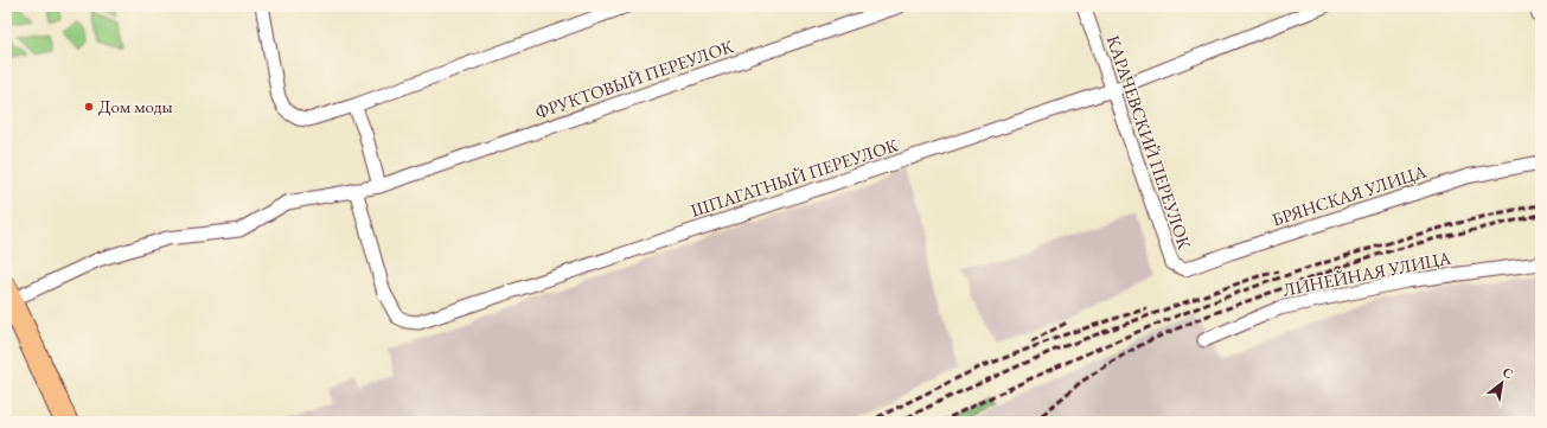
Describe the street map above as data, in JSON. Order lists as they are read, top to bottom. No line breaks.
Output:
{"streets":{"street":["ФРУКТОВЫЙ ПЕРЕУЛОК","КАРАЧЕВСКИЙ ПЕРЕУЛОК","ШПАГАТНЫЙ ПЕРЕУЛОК","БРЯНСКАЯ УЛИЦА","ЛИНЕЙНАЯ УЛИЦА"]},"crossings":[["ФРУКТОВЫЙ ПЕРЕУЛОК","ШПАГАТНЫЙ ПЕРЕУЛОК"],["КАРАЧЕВСКИЙ ПЕРЕУЛОК","ШПАГАТНЫЙ ПЕРЕУЛОК"],["КАРАЧЕВСКИЙ ПЕРЕУЛОК","БРЯНСКАЯ УЛИЦА"]],"places":["Дом моды"],"north":"top right"}
